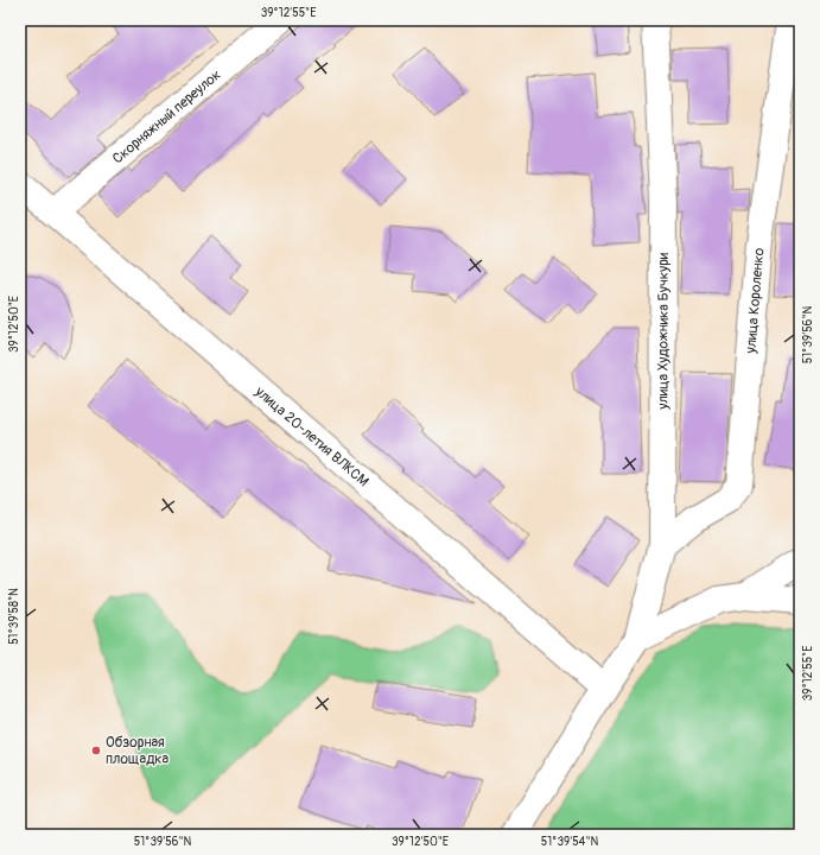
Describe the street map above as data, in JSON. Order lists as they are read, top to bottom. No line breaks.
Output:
{"streets":{"street":["Скорняжный переулок","улица Короленко","улица Художника Бучкури","улица 20-летия ВЛКСМ"]},"crossings":[["Скорняжный переулок","улица 20-летия ВЛКСМ"],["улица Короленко","улица Художника Бучкури"]],"places":["Обзорная площадка"],"coordinates":["39°12'55\"E","39°12'50\"E","51°39'56\"N","51°39'58\"N","51°39'54\"N"]}
